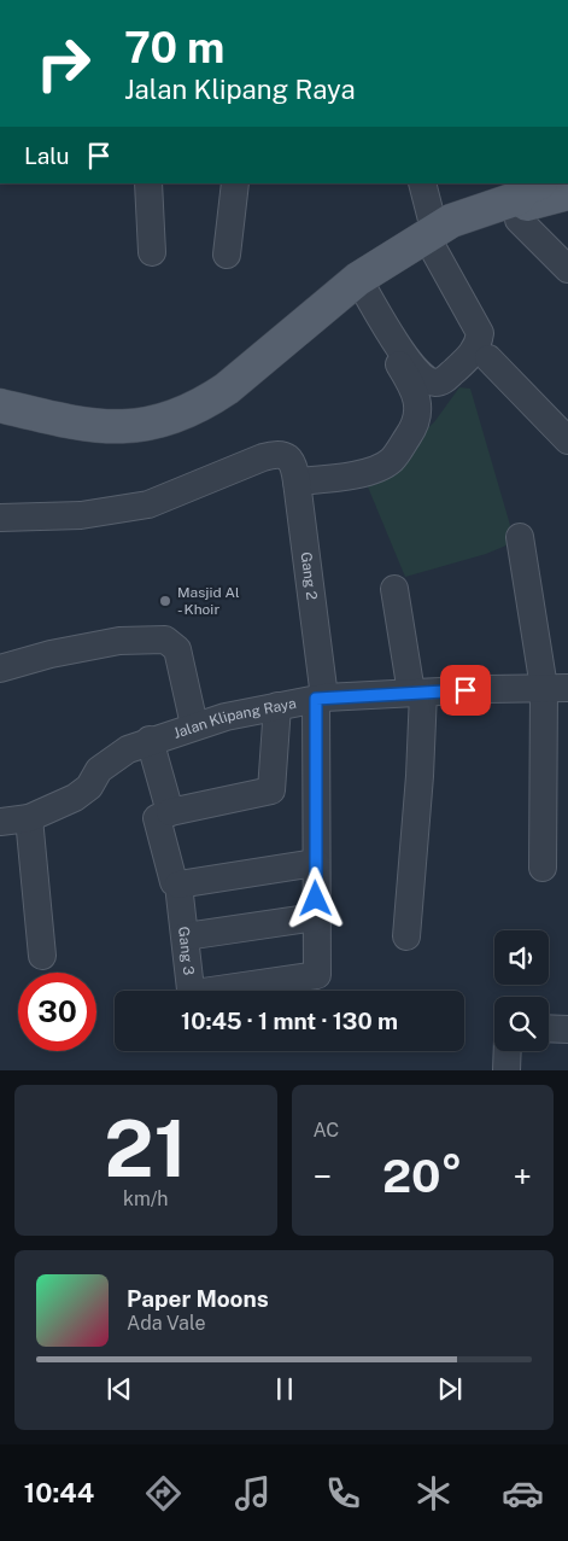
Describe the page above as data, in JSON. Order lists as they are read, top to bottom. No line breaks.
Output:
{"streets":{"street":["Gang 2","Jalan Klipang Raya","Gang 3"]},"crossings":[["Gang 2","Jalan Klipang Raya"],["Gang 2","Gang 3"]],"places":["Masjid Al - Khoir"],"page":{"turn":["70 m","Jalan Klipang Raya"],"then":"Lalu","limit":"30","trip":"10:45 · 1 mnt · 130 m","tile":[["21","km/h"],"AC"],"heat":["−","20°","+"],"song":["Paper Moons","Ada Vale"],"tabs":"10:44"}}
